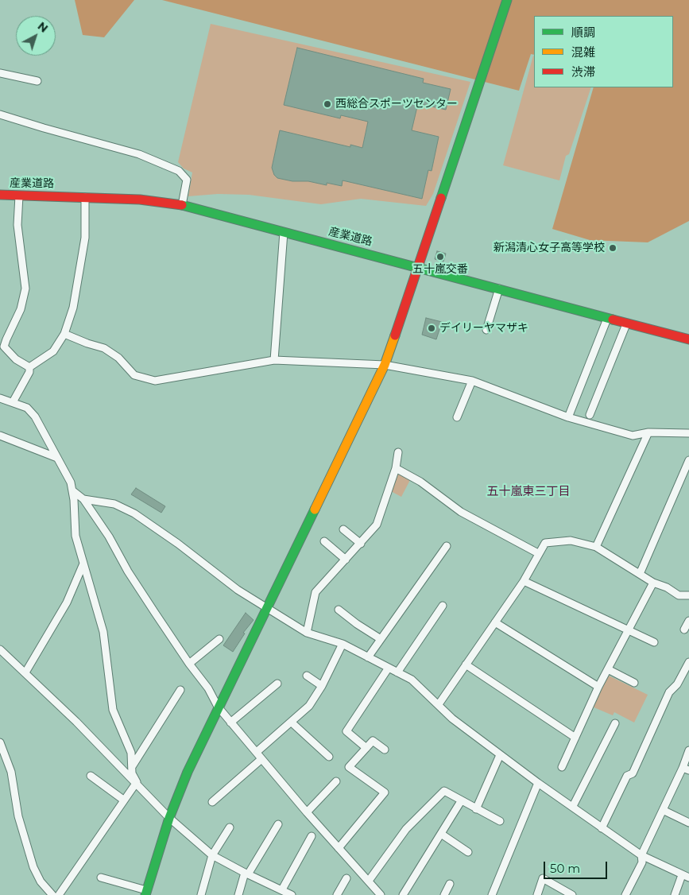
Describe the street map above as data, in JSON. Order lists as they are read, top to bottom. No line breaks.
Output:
{"streets":{"street":["産業道路"]},"districts":["五十嵐東三丁目"],"places":["西総合スポーツセンター","新潟清心女子高等学校","五十嵐交番","デイリーヤマザキ"],"legend":["順調","混雑","渋滞"],"scale_bar":"50 m","north":"top right"}
